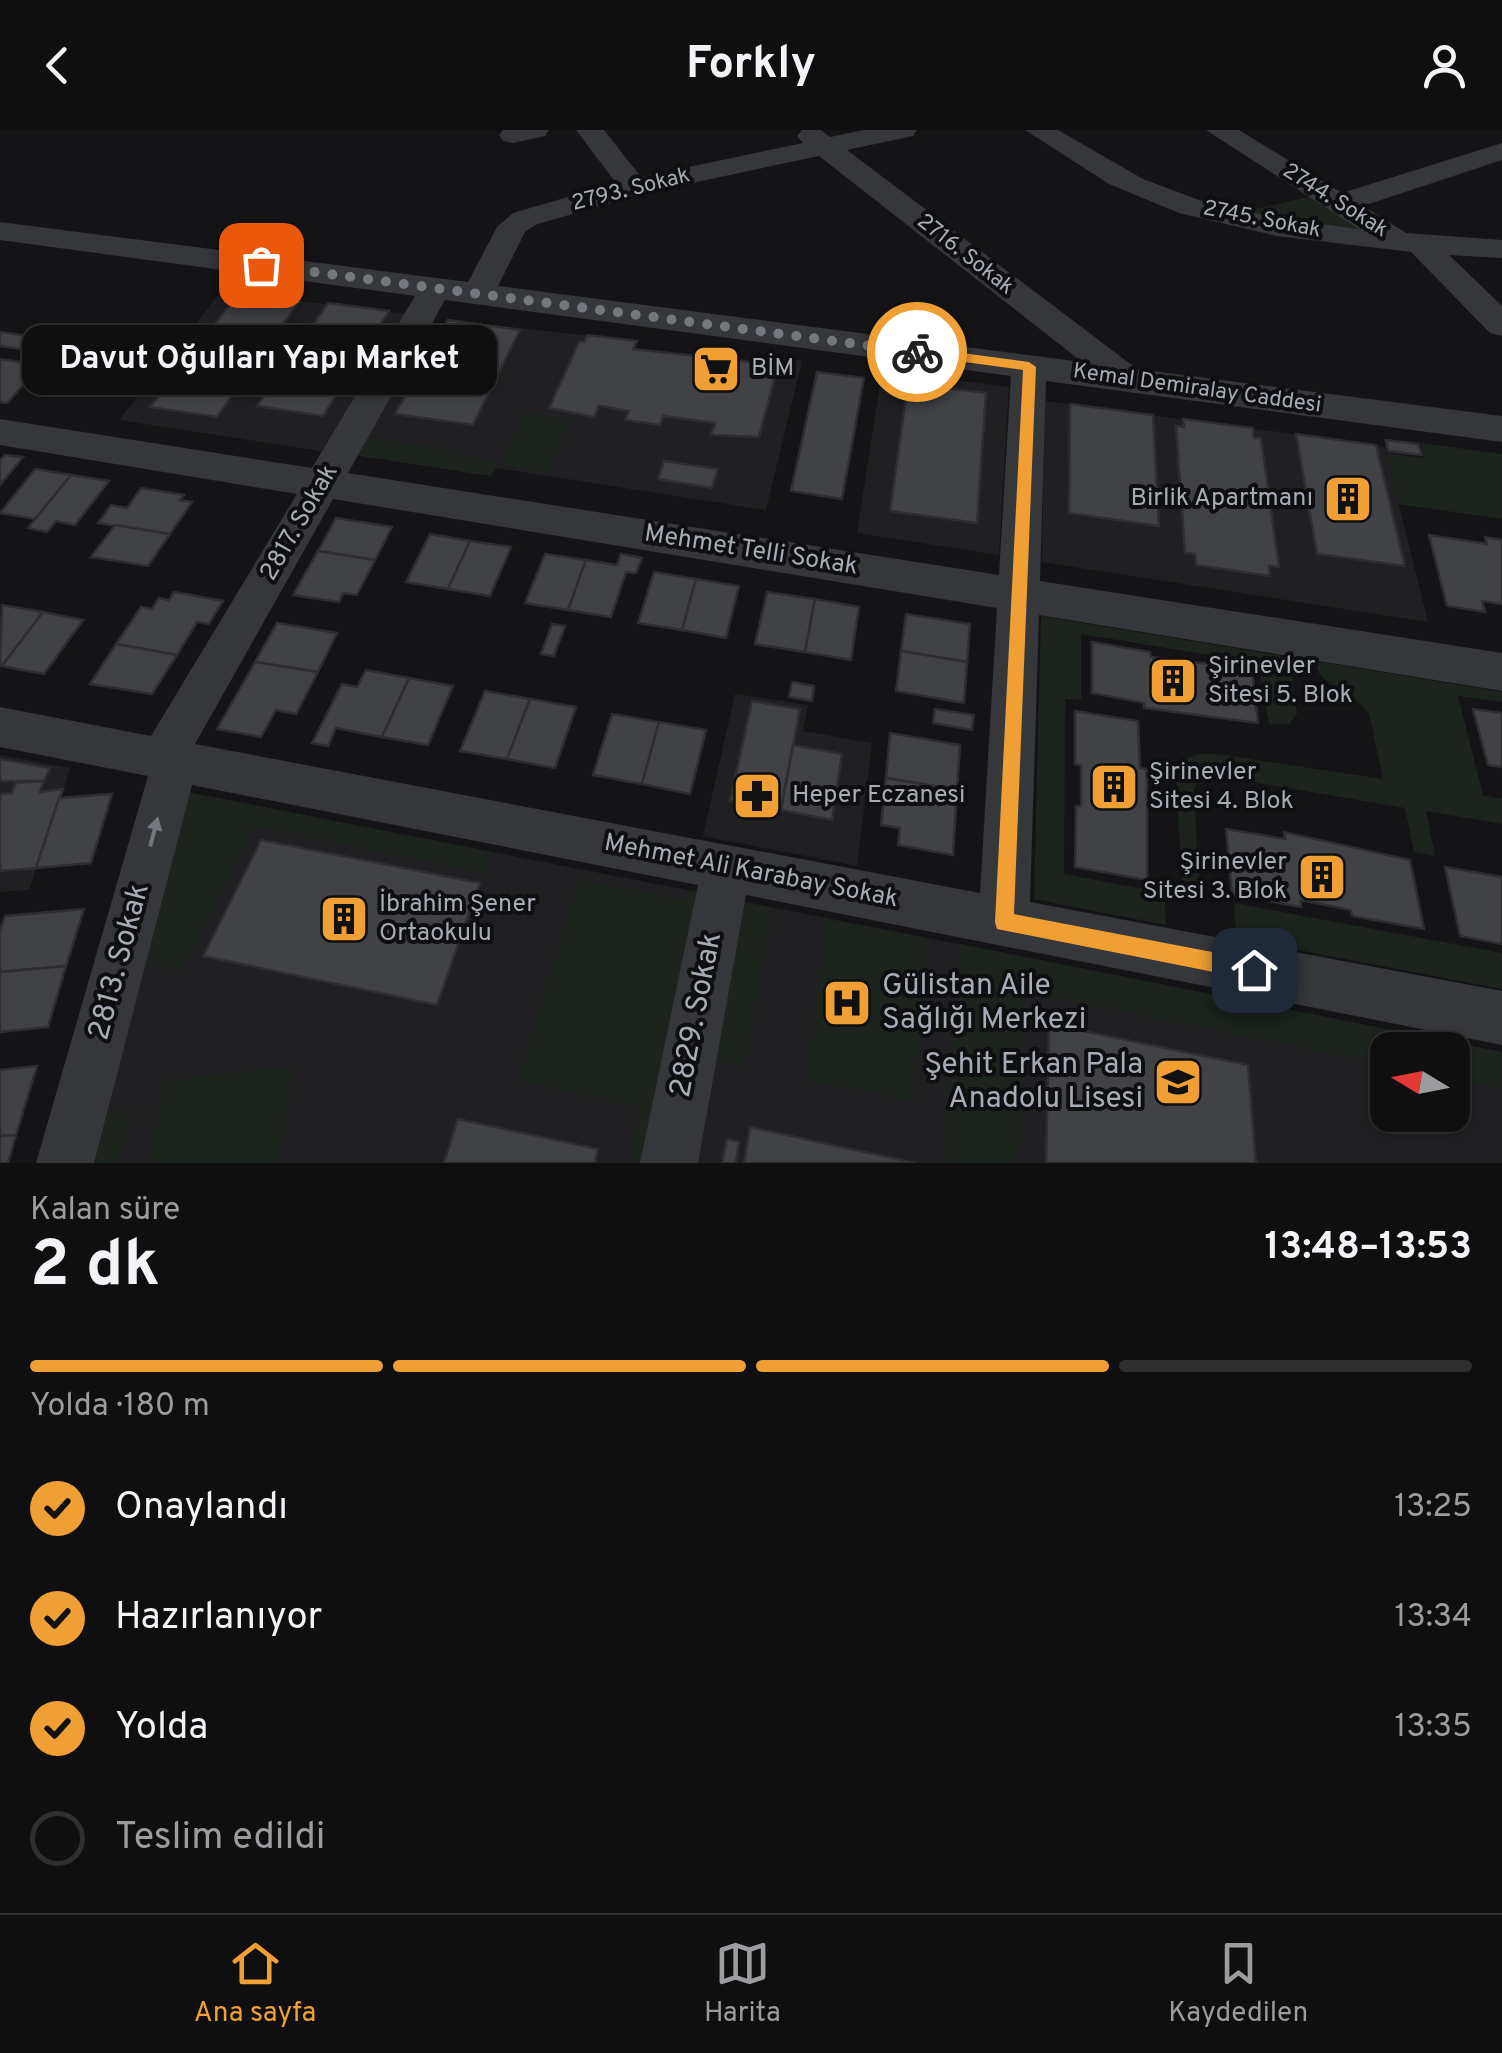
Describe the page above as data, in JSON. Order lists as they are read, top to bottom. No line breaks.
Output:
{"streets":{"street":["2793. Sokak","2744. Sokak","2745. Sokak","2716. Sokak","Kemal Demiralay Caddesi","2817. Sokak","Mehmet Telli Sokak","Mehmet Ali Karabay Sokak","2813. Sokak","2829. Sokak"]},"crossings":[["2793. Sokak","2716. Sokak"],["2793. Sokak","Kemal Demiralay Caddesi"],["2744. Sokak","2745. Sokak"],["2716. Sokak","Kemal Demiralay Caddesi"],["Kemal Demiralay Caddesi","2817. Sokak"],["2817. Sokak","Mehmet Telli Sokak"],["2817. Sokak","Mehmet Ali Karabay Sokak"],["2817. Sokak","2813. Sokak"],["Mehmet Ali Karabay Sokak","2813. Sokak"],["Mehmet Ali Karabay Sokak","2829. Sokak"]],"one_way":["2813. Sokak"],"places":{"other":["Davut Oğulları Yapı Market"],"supermarket":["BİM"],"building":["Birlik Apartmanı","Şirinevler Sitesi 5. Blok","Şirinevler Sitesi 4. Blok","Şirinevler Sitesi 3. Blok","İbrahim Şener Ortaokulu"],"pharmacy":["Heper Eczanesi"],"hospital":["Gülistan Aile Sağlığı Merkezi"],"school or university":["Şehit Erkan Pala Anadolu Lisesi"]},"north":"left","page":{"header":"Forkly","bubble":"Davut Oğulları Yapı Market","heading":["2 dk","Kalan süre","13:48–13:53"],"bar":"Yolda · 180 m","list":[["Onaylandı","13:25"],["Hazırlanıyor","13:34"],["Yolda","13:35"],"Teslim edildi"],"tabs":["Ana sayfa","Harita","Kaydedilen"]}}
